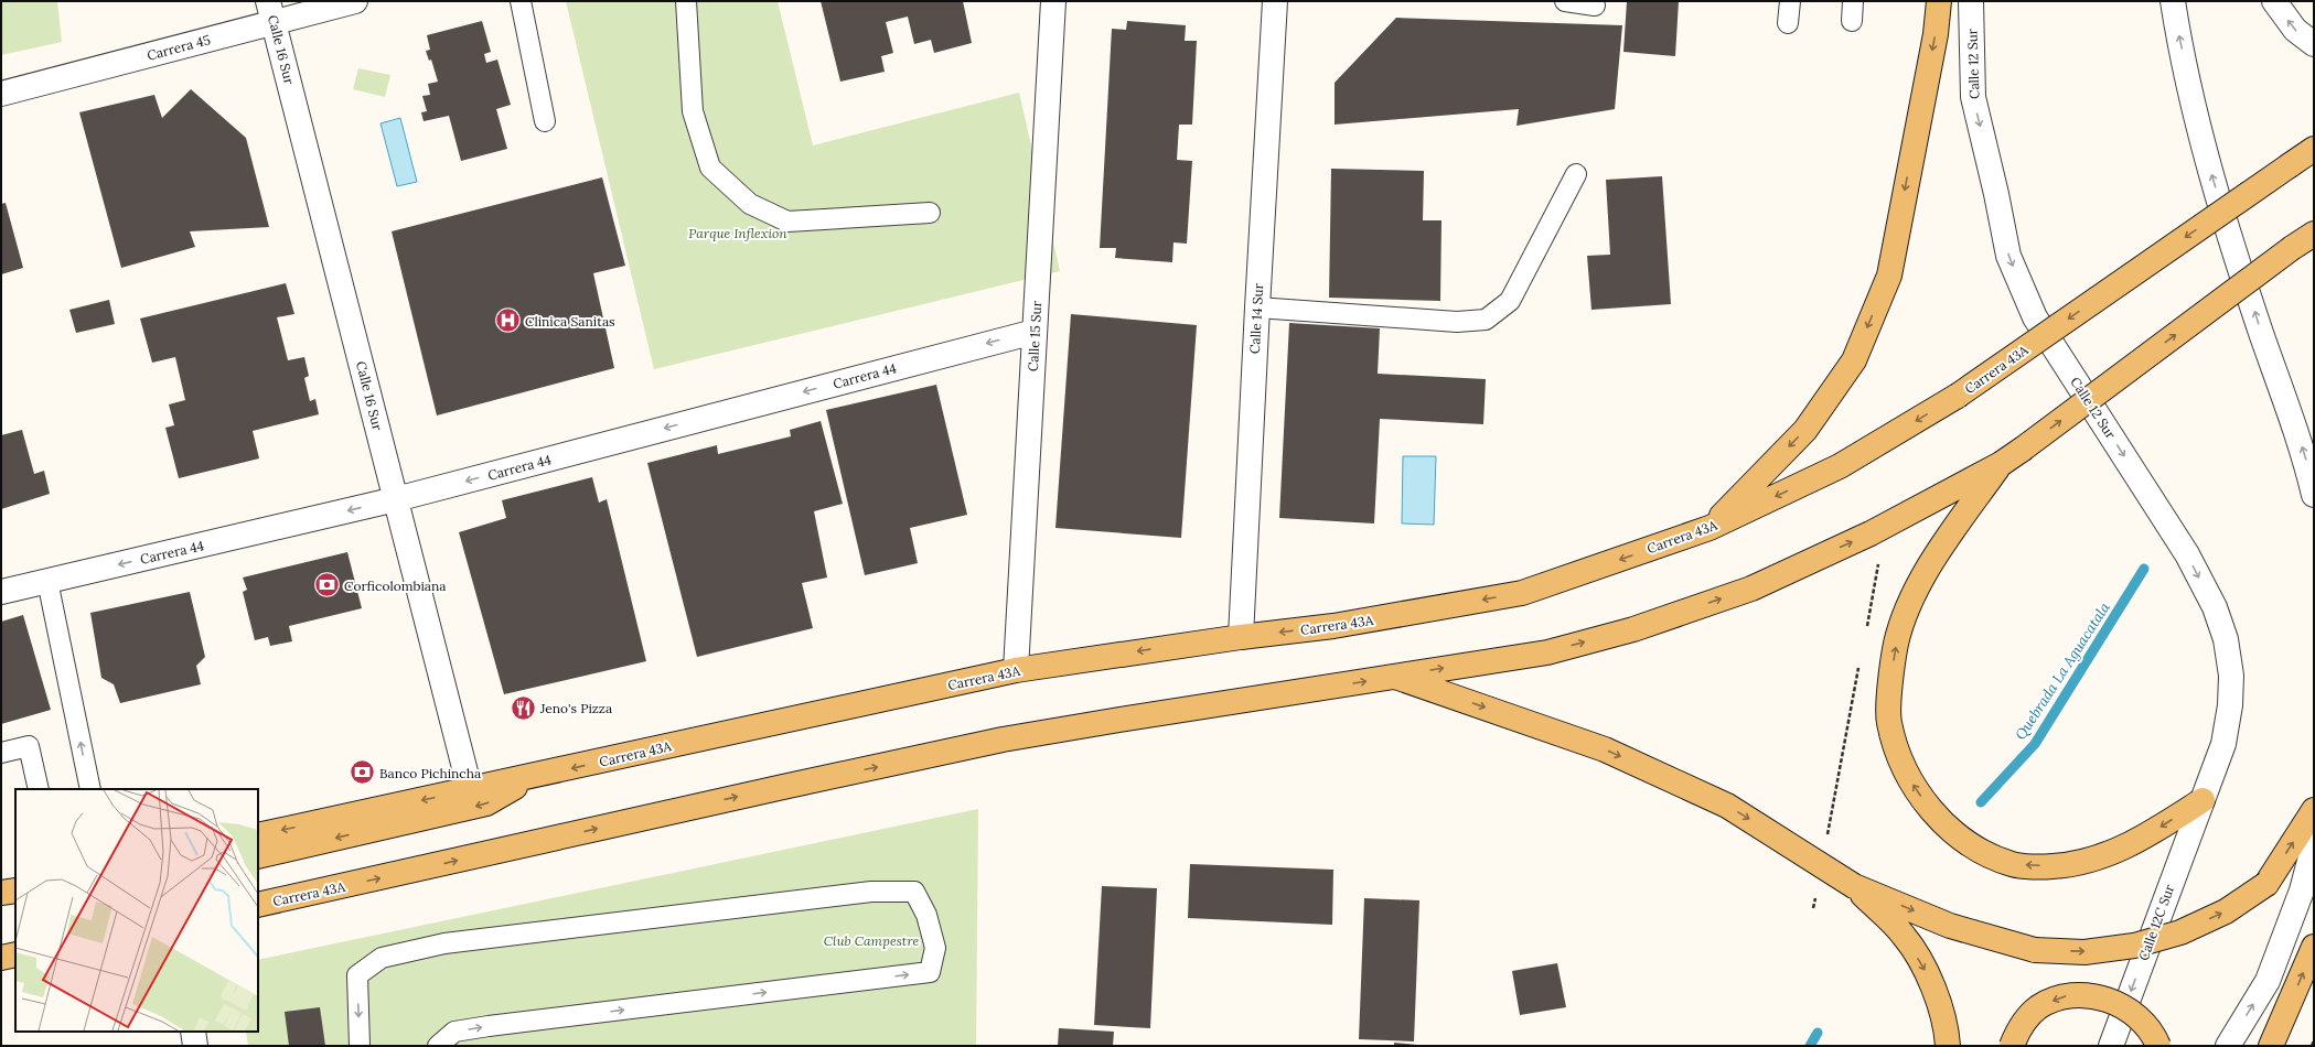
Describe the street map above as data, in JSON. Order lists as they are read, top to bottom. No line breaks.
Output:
{"streets":{"main road":["Carrera 43A"],"street":["Carrera 45","Calle 16 Sur","Calle 12 Sur","Calle 14 Sur","Calle 15 Sur","Carrera 44","Calle 12C Sur"]},"crossings":[["Carrera 45","Calle 16 Sur"],["Calle 16 Sur","Carrera 43A"],["Calle 16 Sur","Carrera 44"],["Calle 12 Sur","Calle 12C Sur"],["Calle 14 Sur","Carrera 43A"],["Calle 15 Sur","Carrera 43A"],["Calle 15 Sur","Carrera 44"]],"one_way":["Carrera 44"],"water":["Quebrada La Aguacatala"],"parks":["Parque Inflexion","Club Campestre"],"places":{"hospital":["Clinica Sanitas"],"bank":["Corficolombiana","Banco Pichincha"],"restaurant":["Jeno's Pizza"]}}
